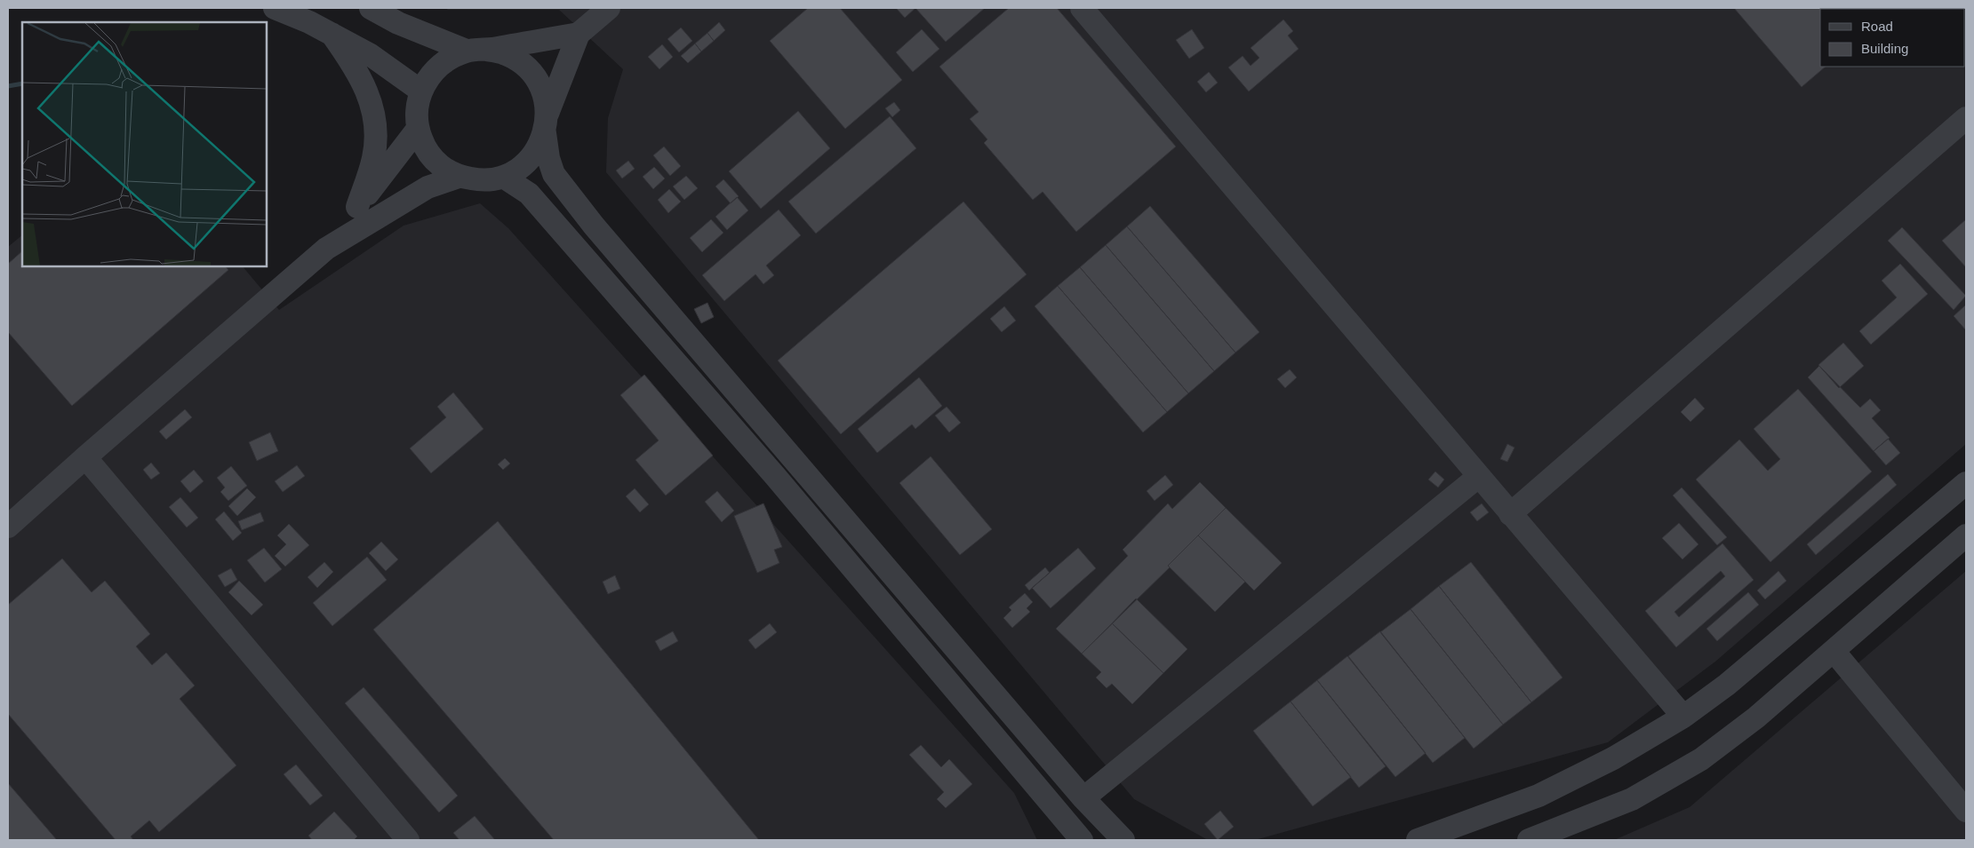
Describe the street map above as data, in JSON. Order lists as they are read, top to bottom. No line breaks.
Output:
{"legend":["Road","Building"]}
